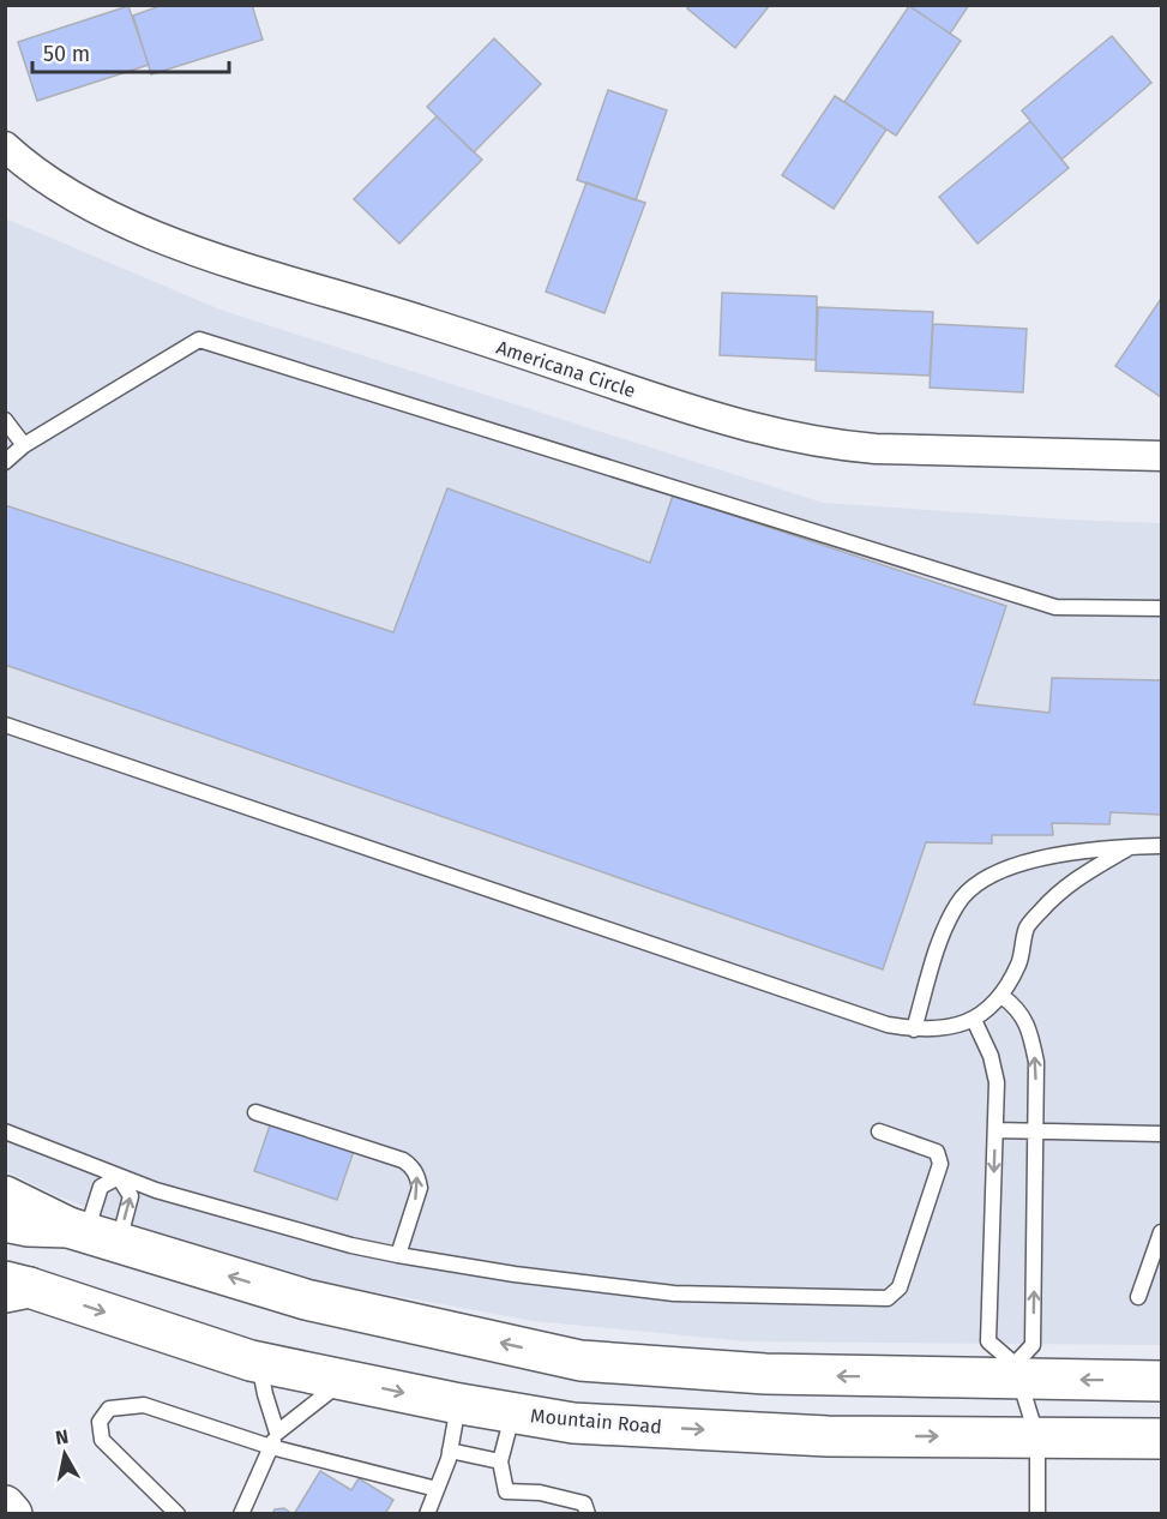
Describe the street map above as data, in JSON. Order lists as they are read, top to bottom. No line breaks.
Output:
{"streets":{"main road":["Mountain Road"],"street":["Americana Circle"]},"scale_bar":"50 m","north":"top"}
